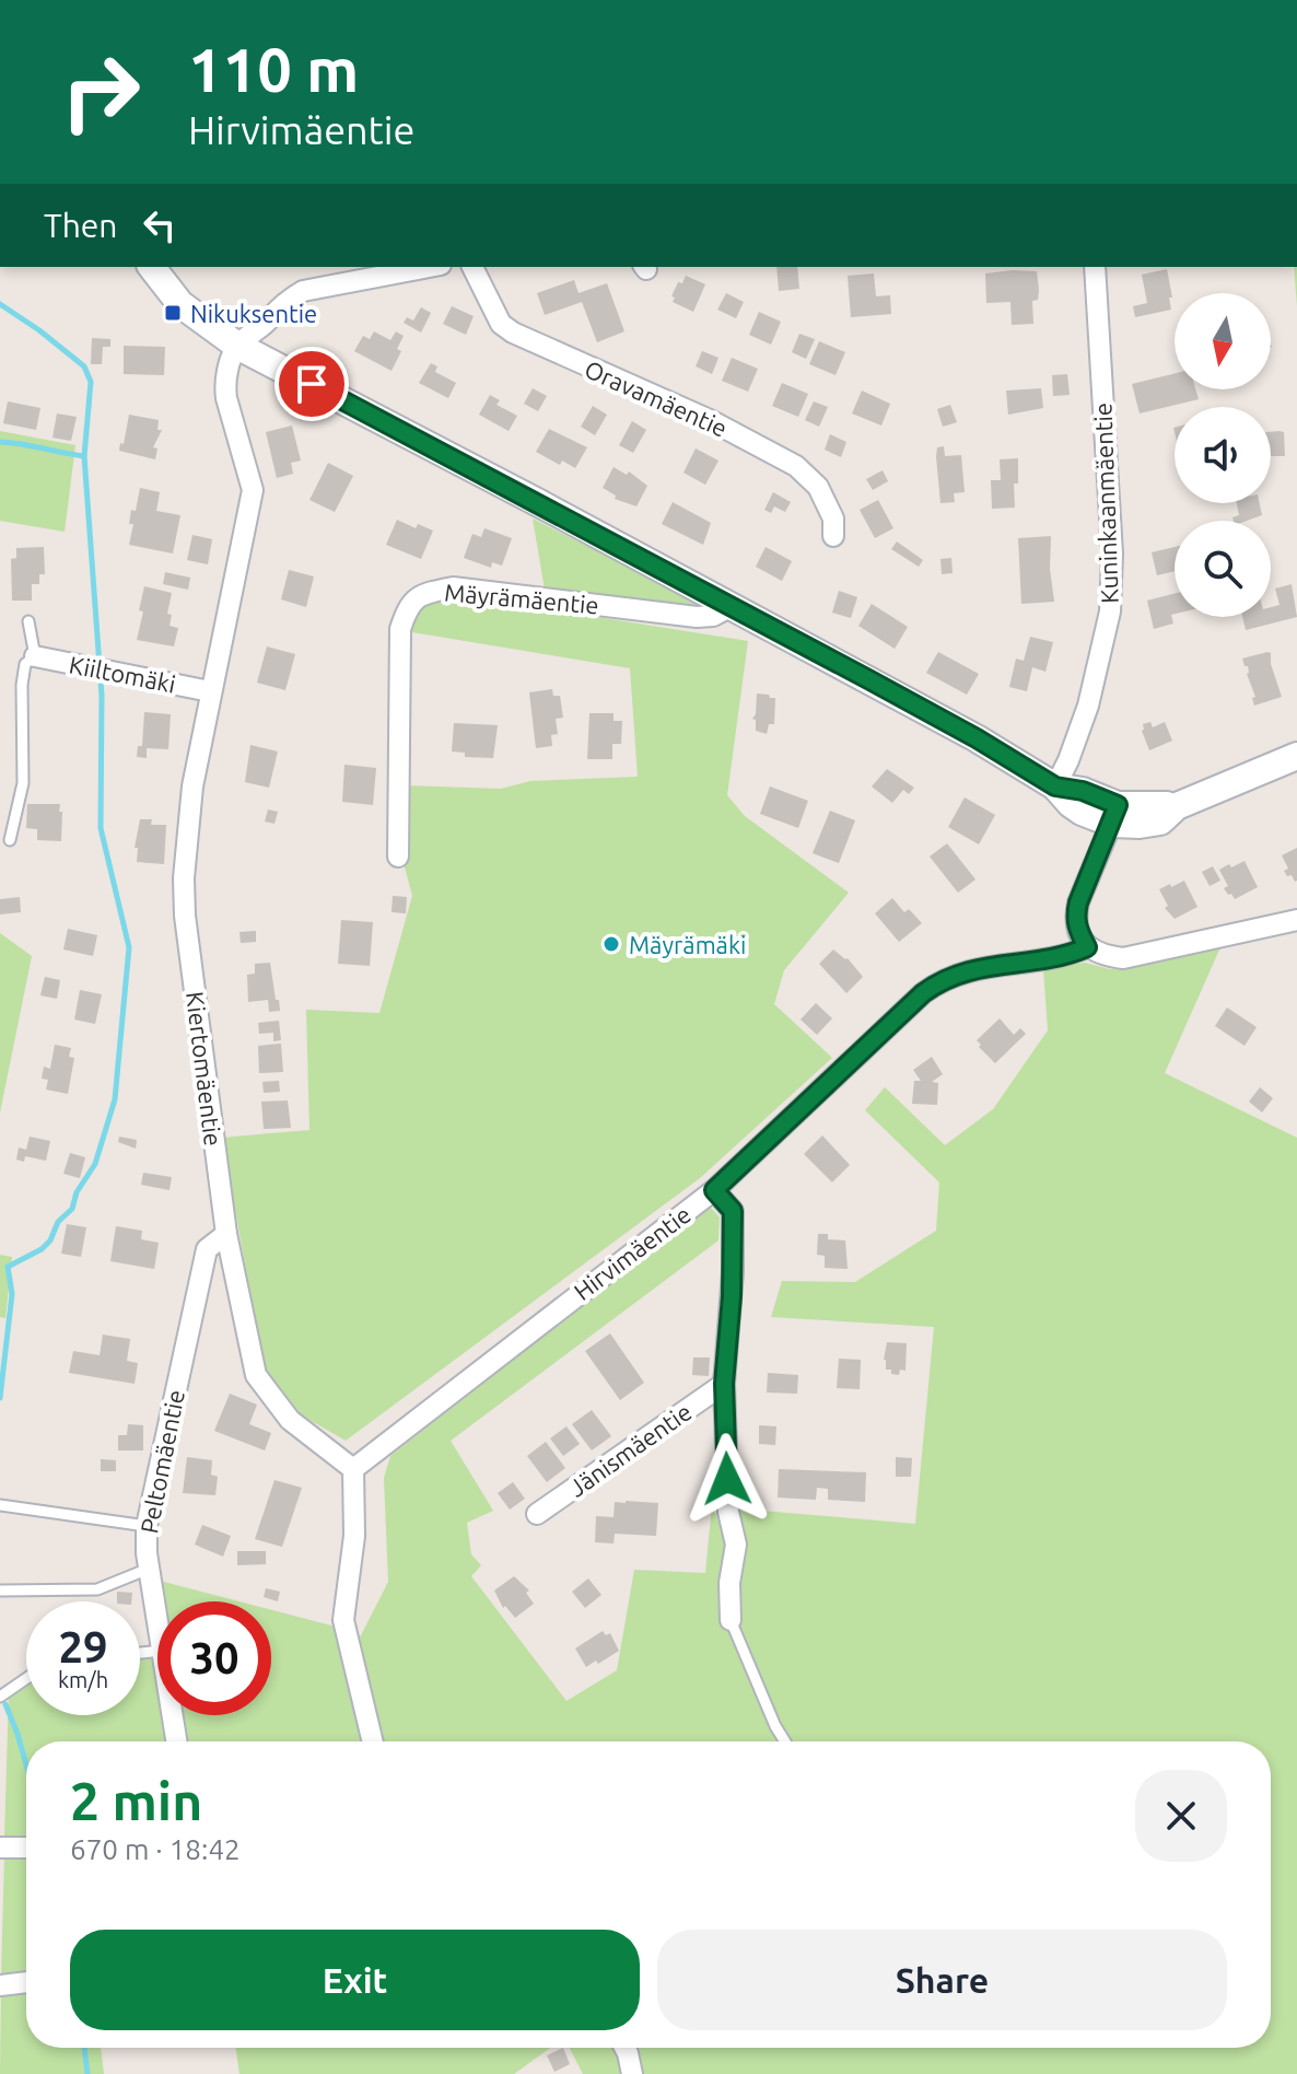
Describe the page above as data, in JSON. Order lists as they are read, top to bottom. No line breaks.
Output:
{"streets":{"street":["Oravamäentie","Kuninkaanmäentie","Mäyrämäentie","Kiiltomäki","Kiertomäentie","Hirvimäentie","Jänismäentie","Peltomäentie"]},"crossings":[["Kiiltomäki","Kiertomäentie"],["Kiertomäentie","Hirvimäentie"],["Kiertomäentie","Peltomäentie"]],"places":{"transit":["Nikuksentie"],"other":["Mäyrämäki"]},"north":"bottom","page":{"turn":["110 m","Hirvimäentie"],"then":"Then","speed":"29 km/h","limit":"30","heading":["2 min","670 m · 18:42"],"buttons":["Exit","Share"]}}
